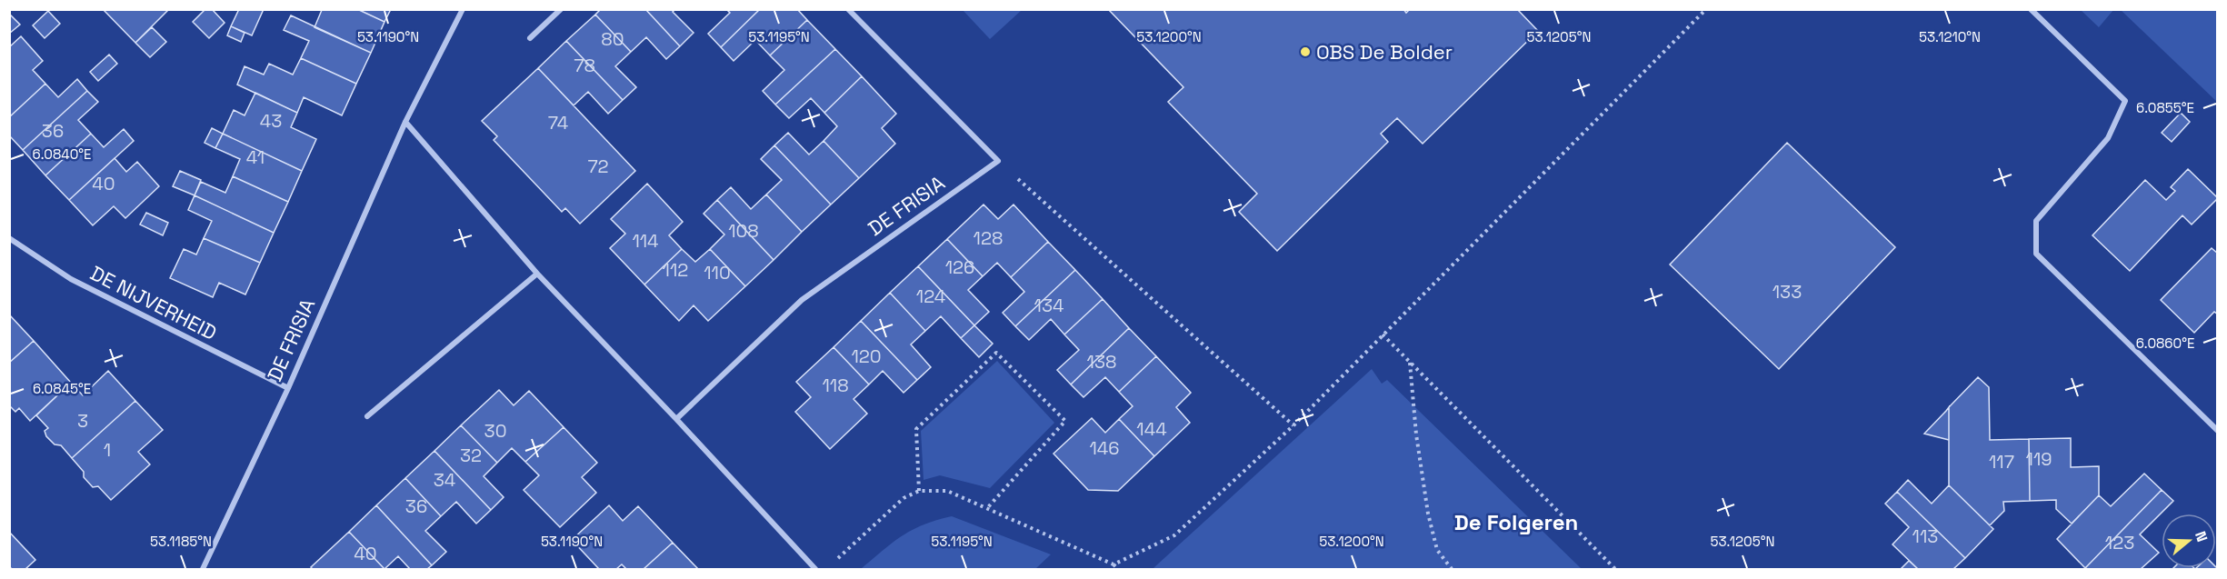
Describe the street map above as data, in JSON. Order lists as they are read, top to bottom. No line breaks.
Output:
{"streets":{"street":["DE FRISIA","DE NIJVERHEID"]},"crossings":[["DE FRISIA","DE NIJVERHEID"]],"districts":["De Folgeren"],"places":["OBS De Bolder"],"house_numbers":["80","78","43","74","36","41","72","40","108","128","114","126","112","110","133","124","134","120","138","118","3","144","30","146","1","32","119","117","34","36","113","123","40"],"north":"right","coordinates":["53.1190°N","53.1195°N","53.1200°N","53.1205°N","53.1210°N","6.0855°E","6.0840°E","6.0860°E","6.0845°E","53.1185°N"]}
